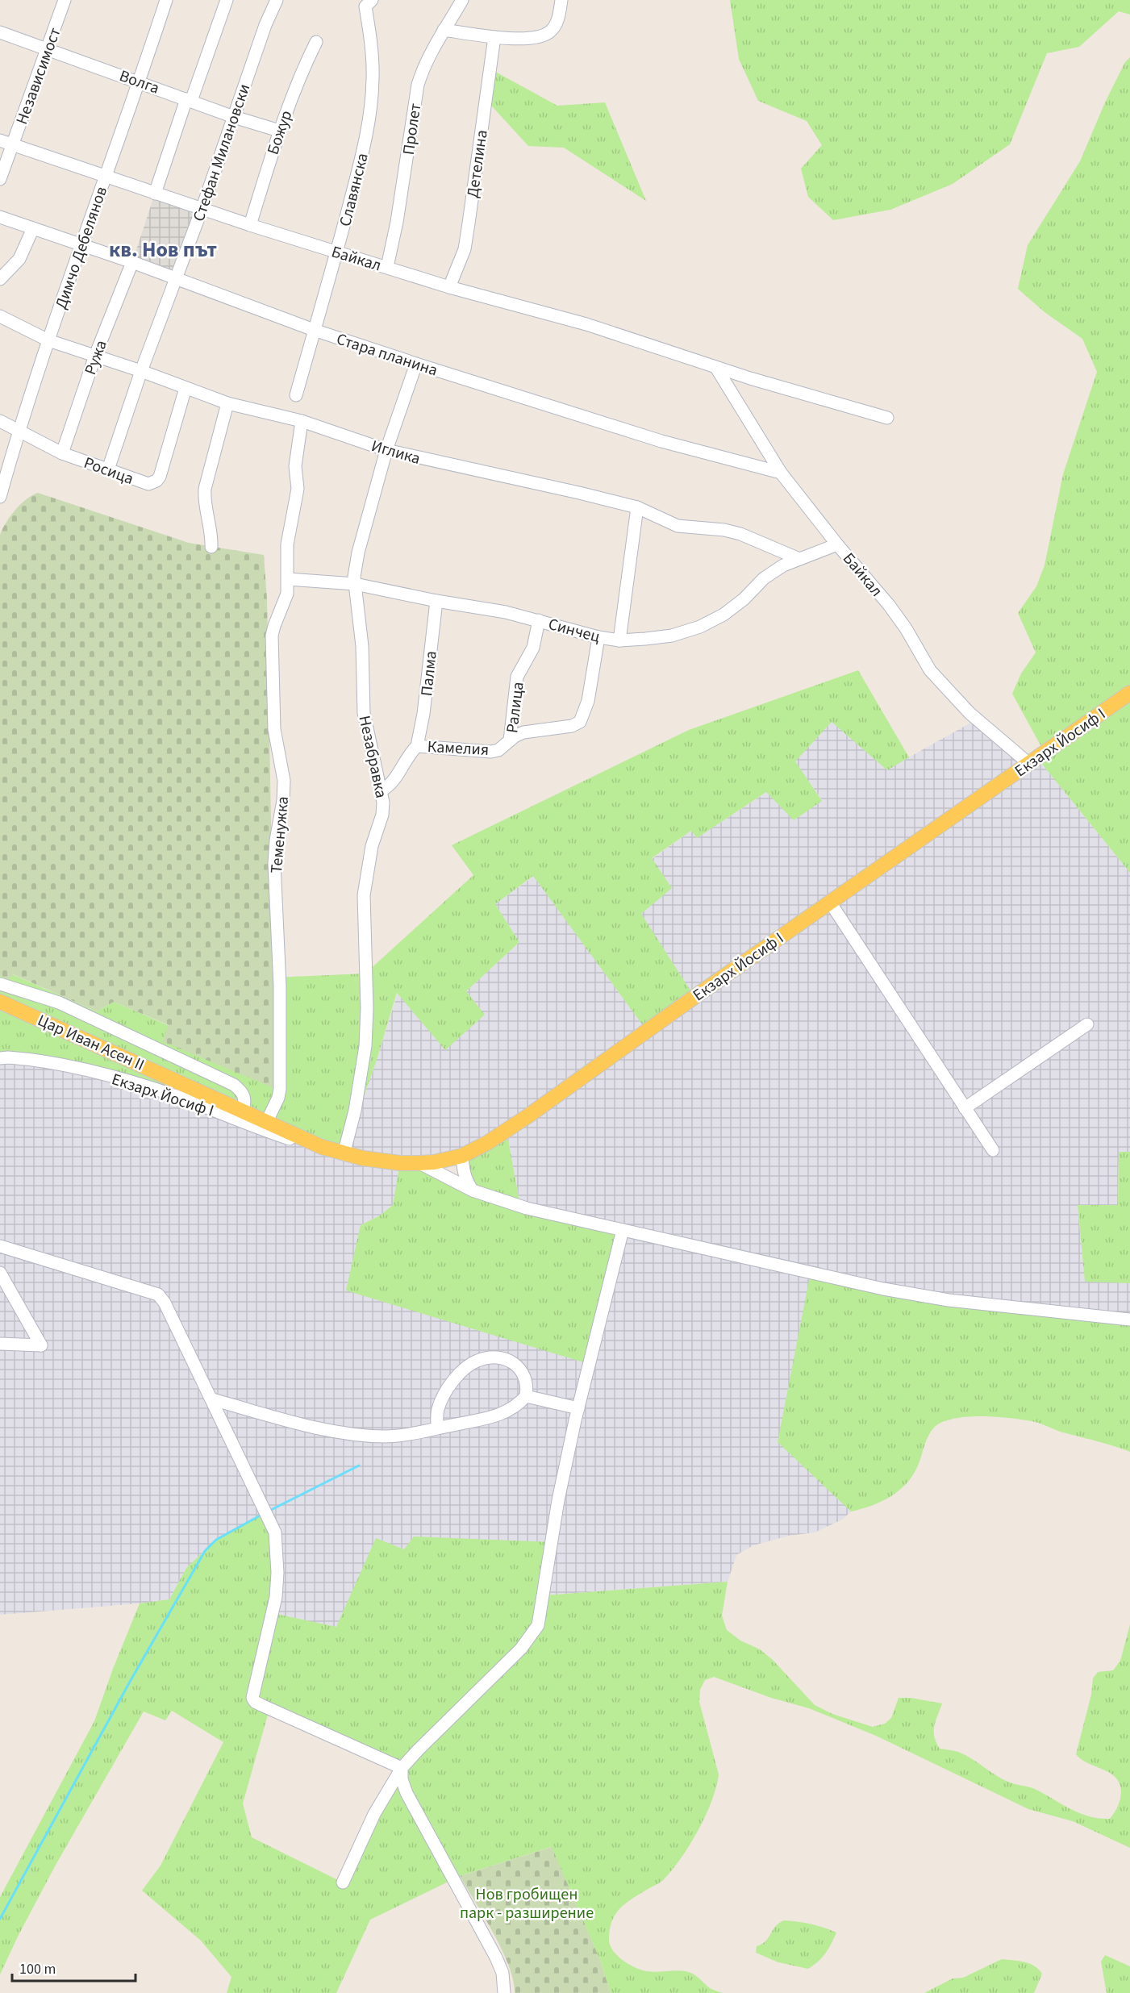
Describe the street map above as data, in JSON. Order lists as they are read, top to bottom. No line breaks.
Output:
{"streets":{"main road":["Екзарх Йосиф I","Цар Иван Асен II"],"street":["Независимост","Волга","Пролет","Божур","Стефан Милановски","Детелина","Славянска","Димчо Дебелянов","Байкал","Стара планина","Ружа","Иглика","Росица","Синчец","Палма","Ралица","Камелия","Незабравка","Теменужка"]},"crossings":[["Независимост","Волга"],["Независимост","Байкал"],["Волга","Божур"],["Волга","Стефан Милановски"],["Волга","Димчо Дебелянов"],["Пролет","Байкал"],["Божур","Байкал"],["Стефан Милановски","Байкал"],["Стефан Милановски","Стара планина"],["Стефан Милановски","Иглика"],["Стефан Милановски","Росица"],["Детелина","Байкал"],["Славянска","Байкал"],["Славянска","Стара планина"],["Димчо Дебелянов","Байкал"],["Димчо Дебелянов","Стара планина"],["Димчо Дебелянов","Иглика"],["Димчо Дебелянов","Росица"],["Байкал","Стара планина"],["Байкал","Синчец"],["Байкал","Екзарх Йосиф I"],["Стара планина","Ружа"],["Стара планина","Незабравка"],["Ружа","Иглика"],["Ружа","Росица"],["Иглика","Росица"],["Иглика","Синчец"],["Иглика","Незабравка"],["Синчец","Палма"],["Синчец","Ралица"],["Синчец","Камелия"],["Синчец","Незабравка"],["Синчец","Теменужка"],["Палма","Камелия"],["Ралица","Камелия"],["Екзарх Йосиф I","Незабравка"],["Екзарх Йосиф I","Теменужка"],["Екзарх Йосиф I","Цар Иван Асен II"],["Камелия","Незабравка"],["Теменужка","Цар Иван Асен II"]],"districts":["кв. Нов път"],"parks":["Нов гробищен парк - разширение"],"scale_bar":"100 m"}
